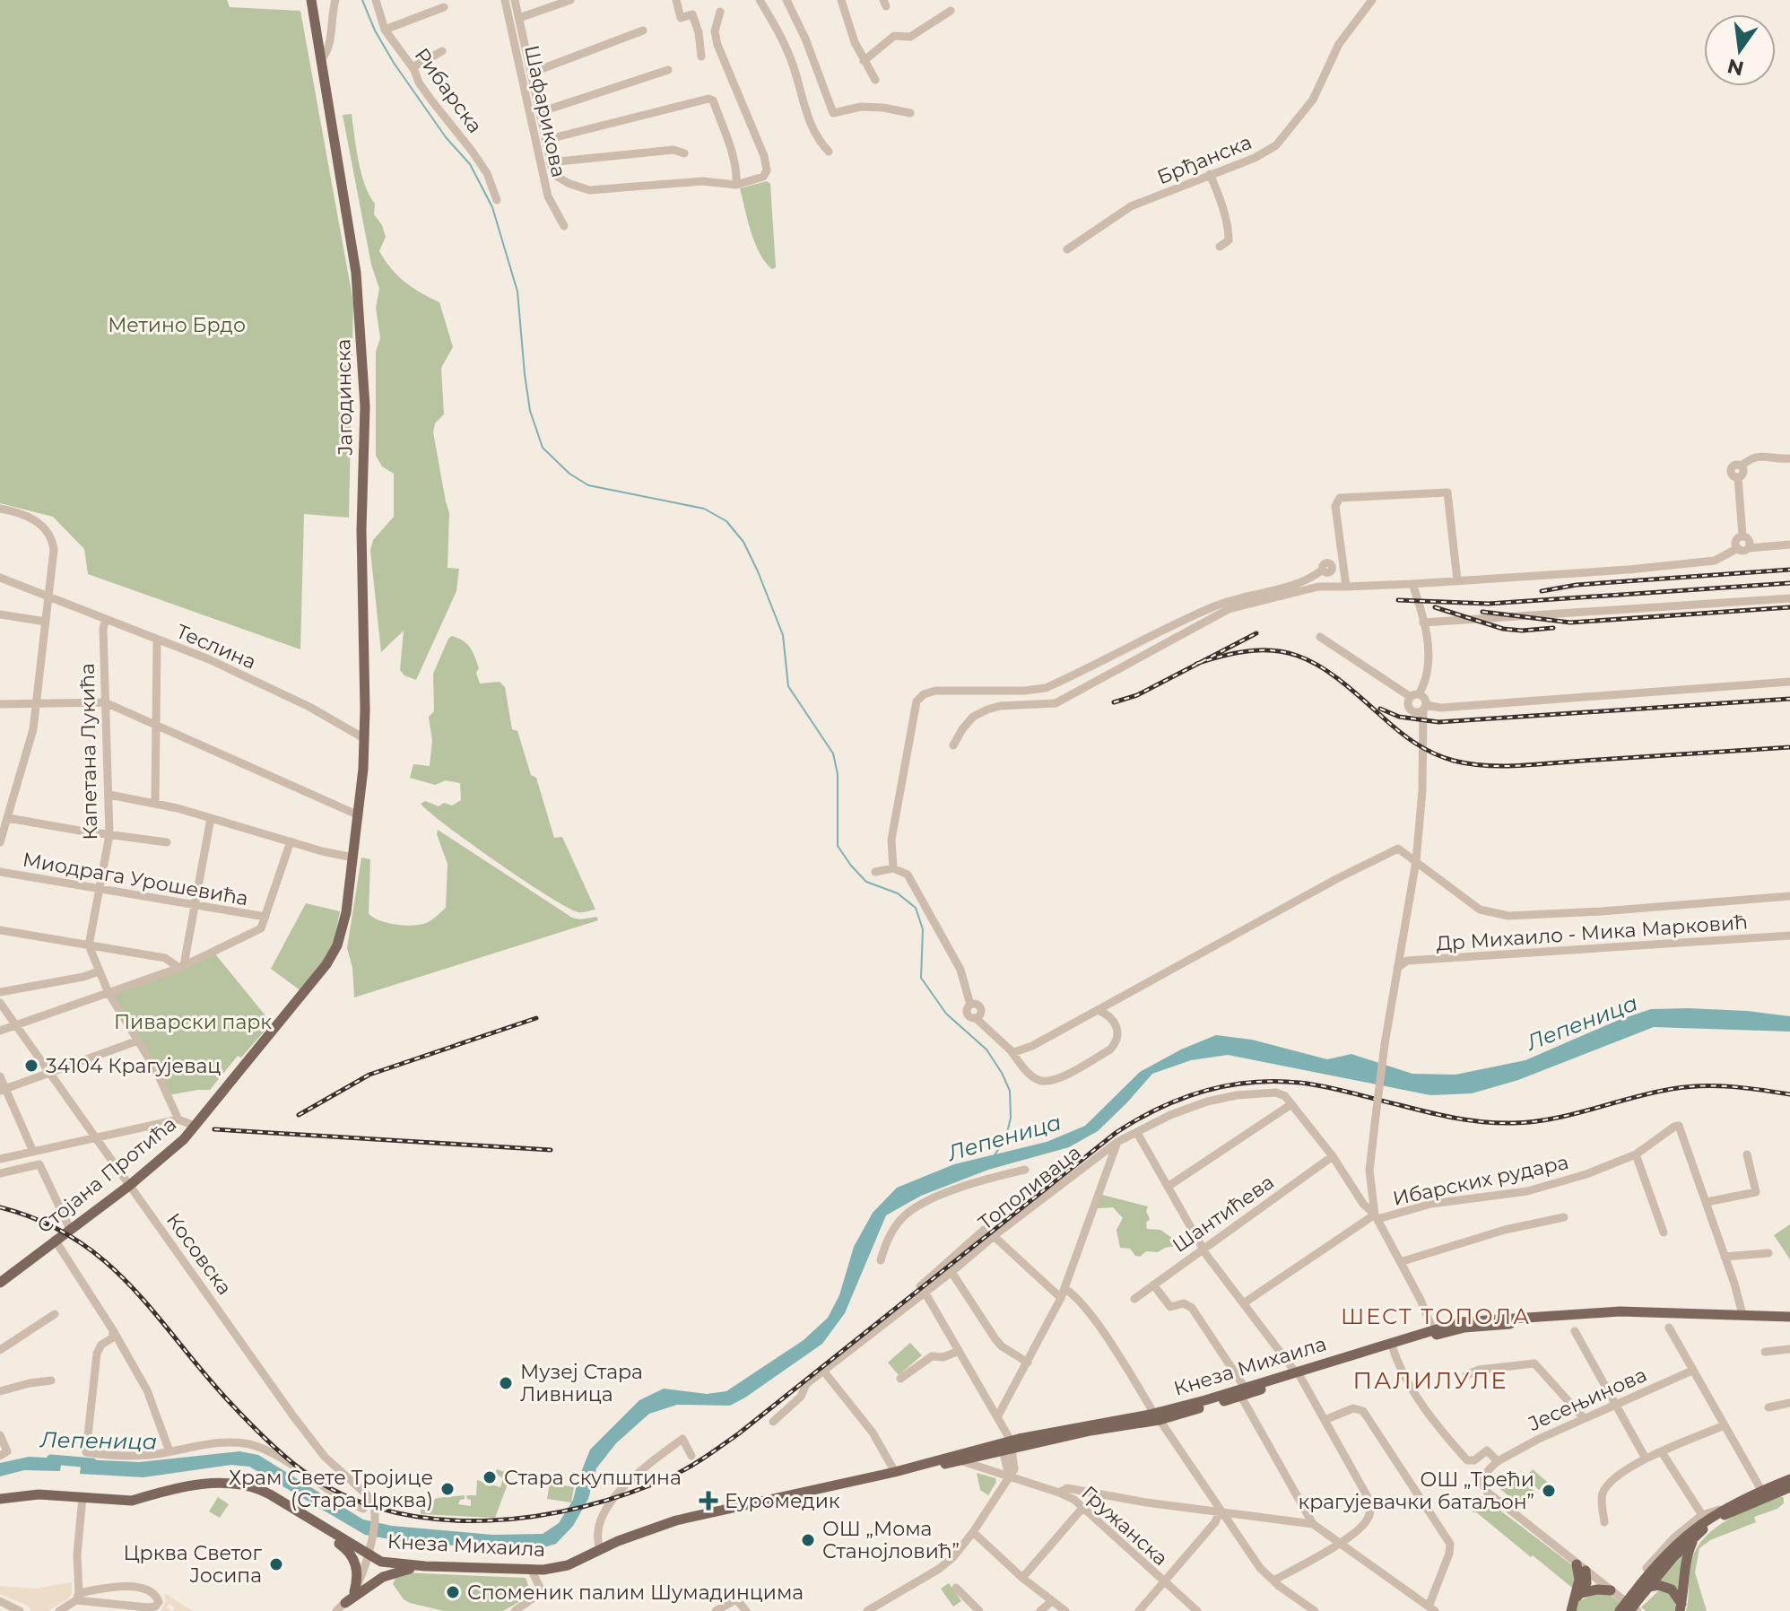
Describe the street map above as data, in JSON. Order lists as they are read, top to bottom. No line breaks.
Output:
{"streets":{"main road":["Јагодинска","Стојана Протића","Кнеза Михаила"],"street":["Рибарска","Шафарикова","Брђанска","Теслина","Капетана Лукића","Миодрага Урошевића","Др Михаило - Мика Марковић","Ибарских рудара","Тополиваца","Шантићева","Косовска","Јесењинова","Гружанска"]},"crossings":[["Јагодинска","Теслина"],["Јагодинска","Стојана Протића"],["Теслина","Капетана Лукића"],["Теслина","Стојана Протића"],["Капетана Лукића","Миодрага Урошевића"],["Стојана Протића","Косовска"],["Ибарских рудара","Кнеза Михаила"],["Косовска","Кнеза Михаила"],["Кнеза Михаила","Гружанска"]],"districts":["ШЕСТ ТОПОЛА","ПАЛИЛУЛЕ"],"water":["Лепеница"],"parks":["Метино Брдо","Пиварски парк"],"places":{"other":["34104 Крагујевац","Музеј Стара Ливница","Стара скупштина","Храм Свете Тројице (Стара Црква)","ОШ „Трећи крагујевачки батаљон”","ОШ „Мома Станојловић”","Црква Светог Јосипа","Споменик палим Шумадинцима"],"health":["Еуромедик"]},"north":"bottom"}
